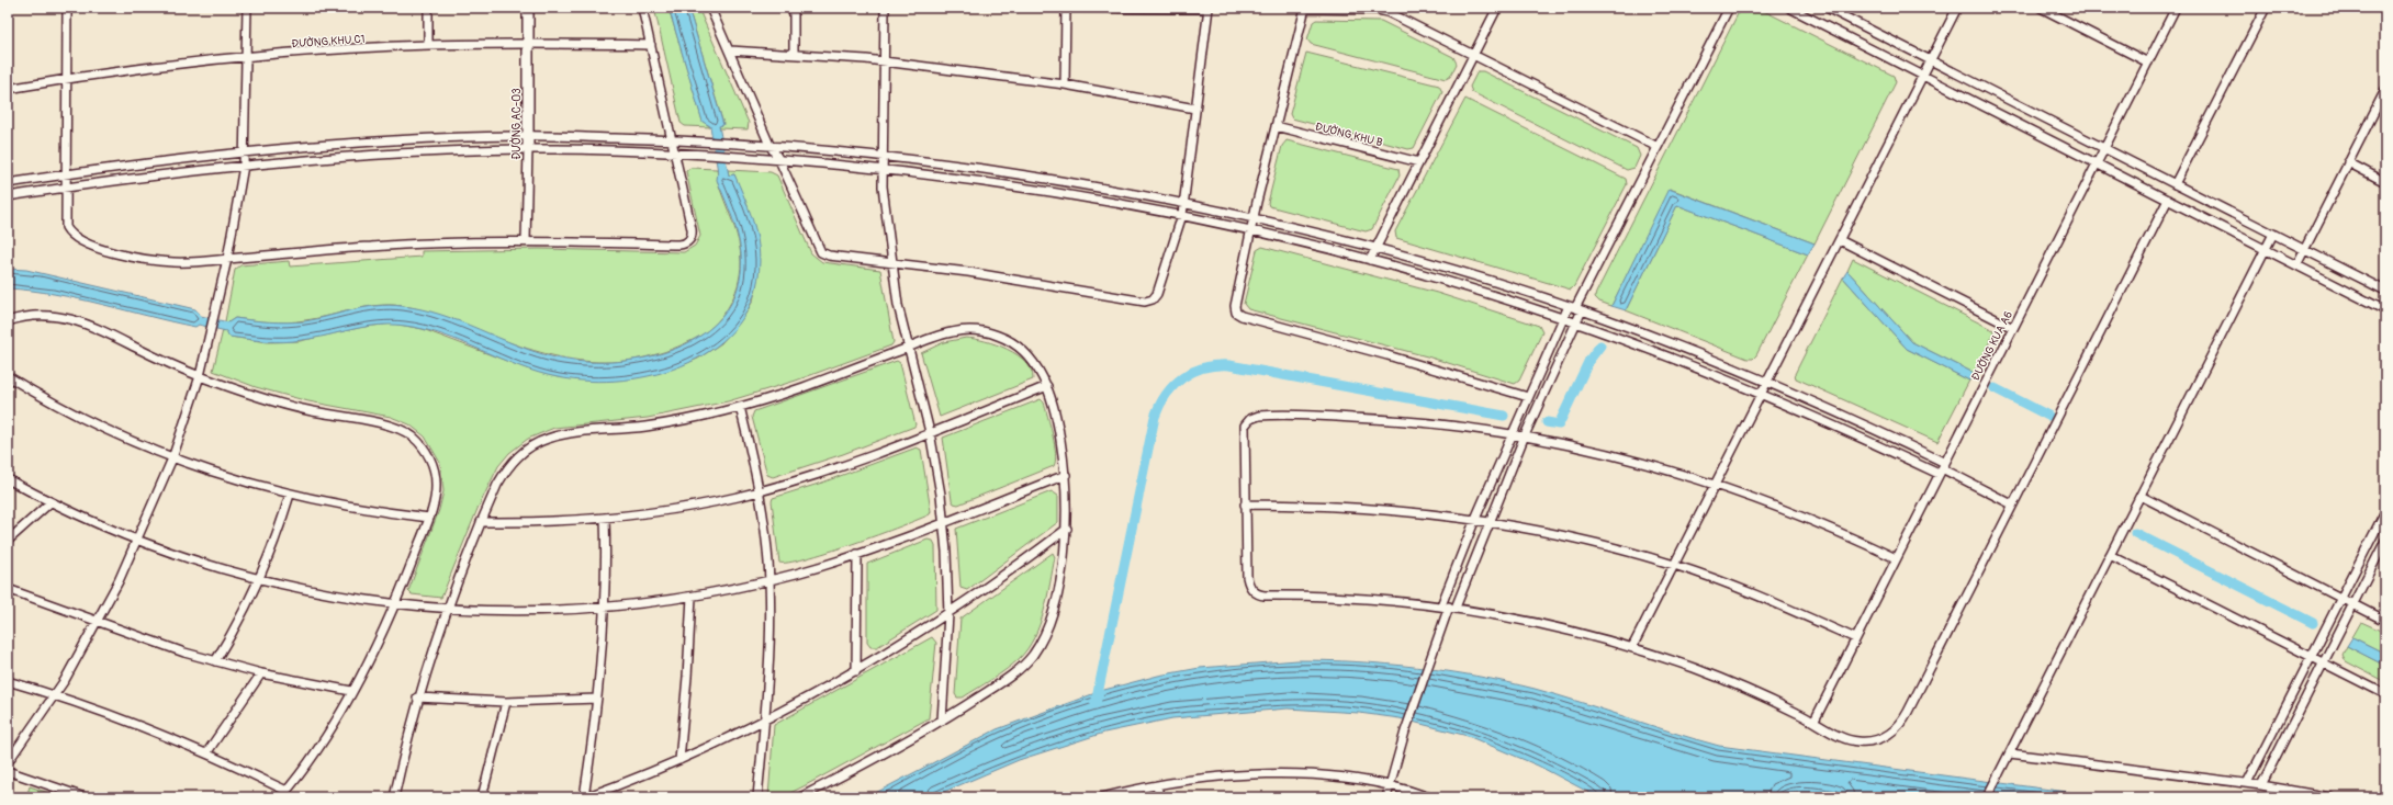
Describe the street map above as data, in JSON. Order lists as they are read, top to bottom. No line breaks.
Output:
{"streets":{"street":["ĐƯỜNG KHU C1","ĐƯỜNG AC-03","ĐƯỜNG KHU B","ĐƯỜNG KUA A6"]},"crossings":[["ĐƯỜNG KHU C1","ĐƯỜNG AC-03"]]}
